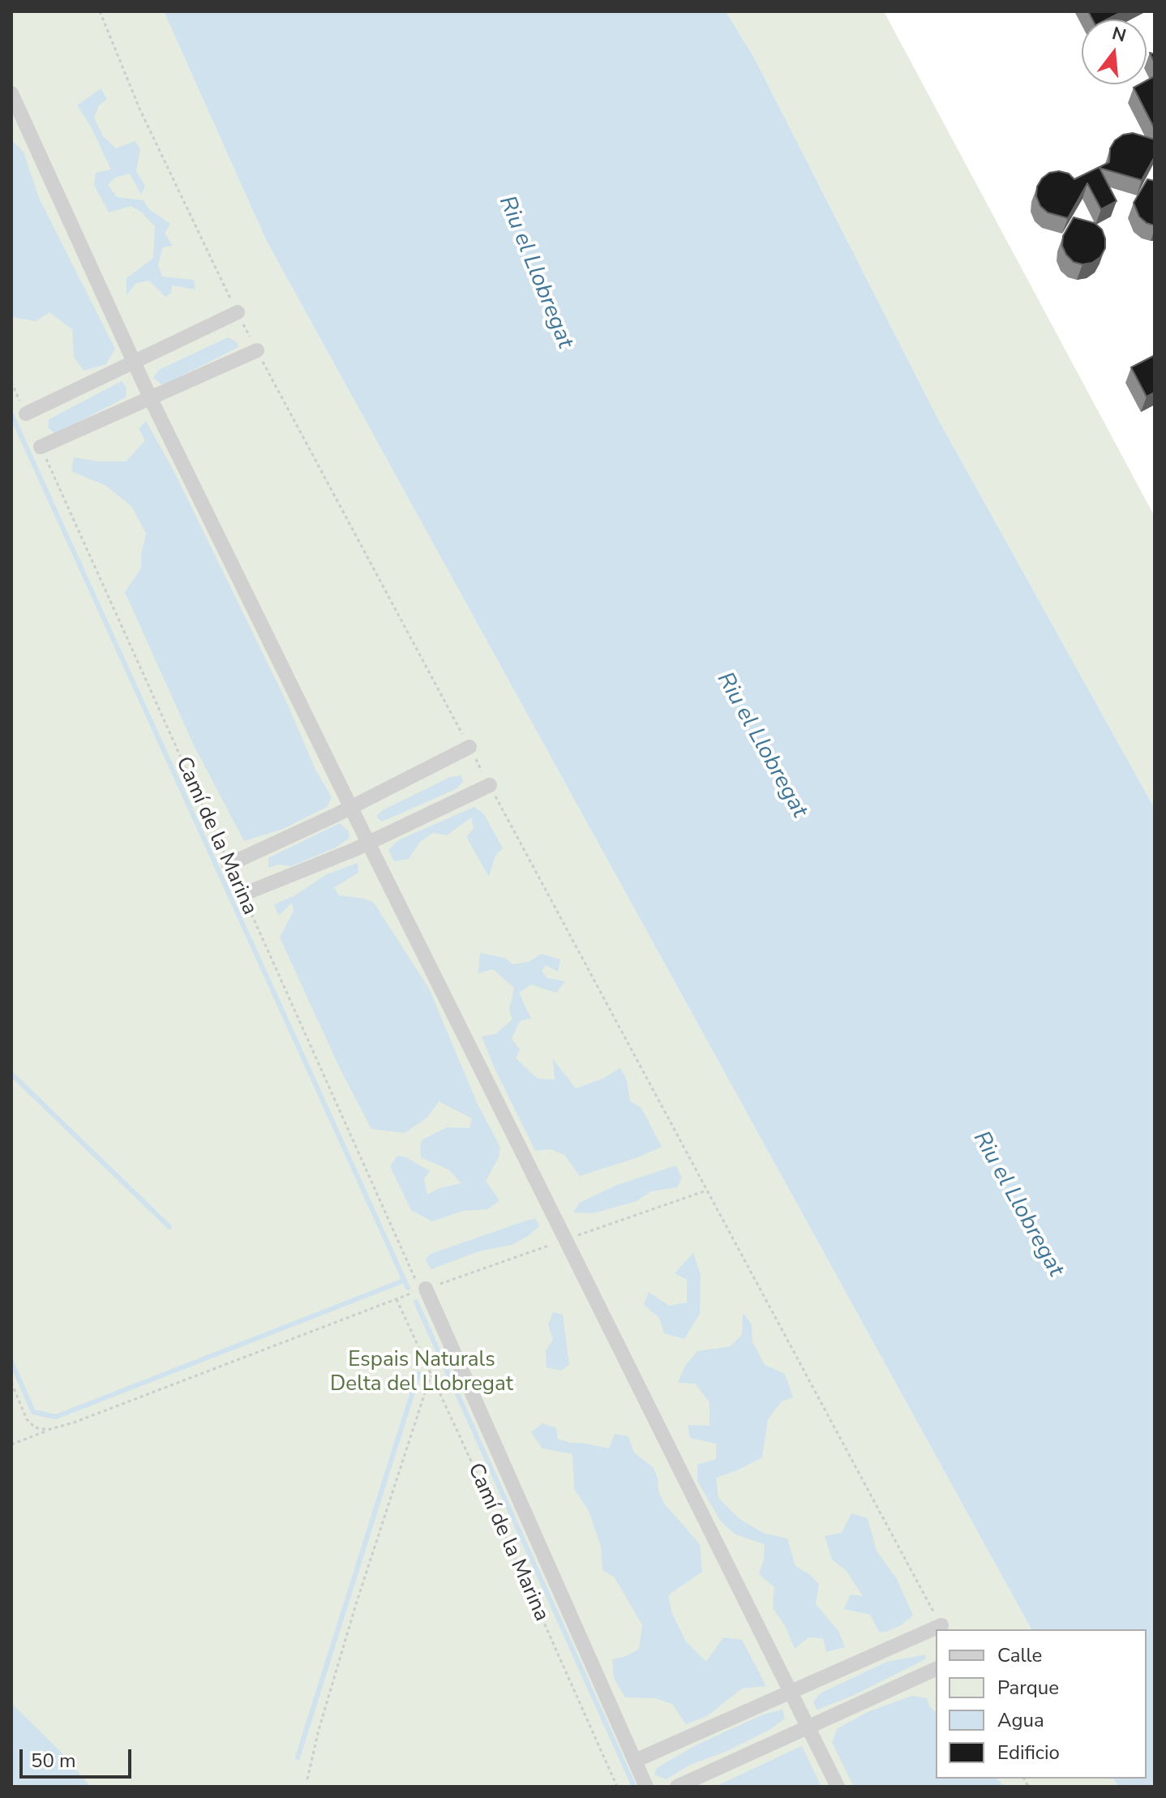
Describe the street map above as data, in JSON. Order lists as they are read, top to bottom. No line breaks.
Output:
{"streets":{"path":["Camí de la Marina"]},"water":["Riu el Llobregat"],"parks":["Espais Naturals Delta del Llobregat"],"legend":["Calle","Parque","Agua","Edificio"],"scale_bar":"50 m","north":"top"}
